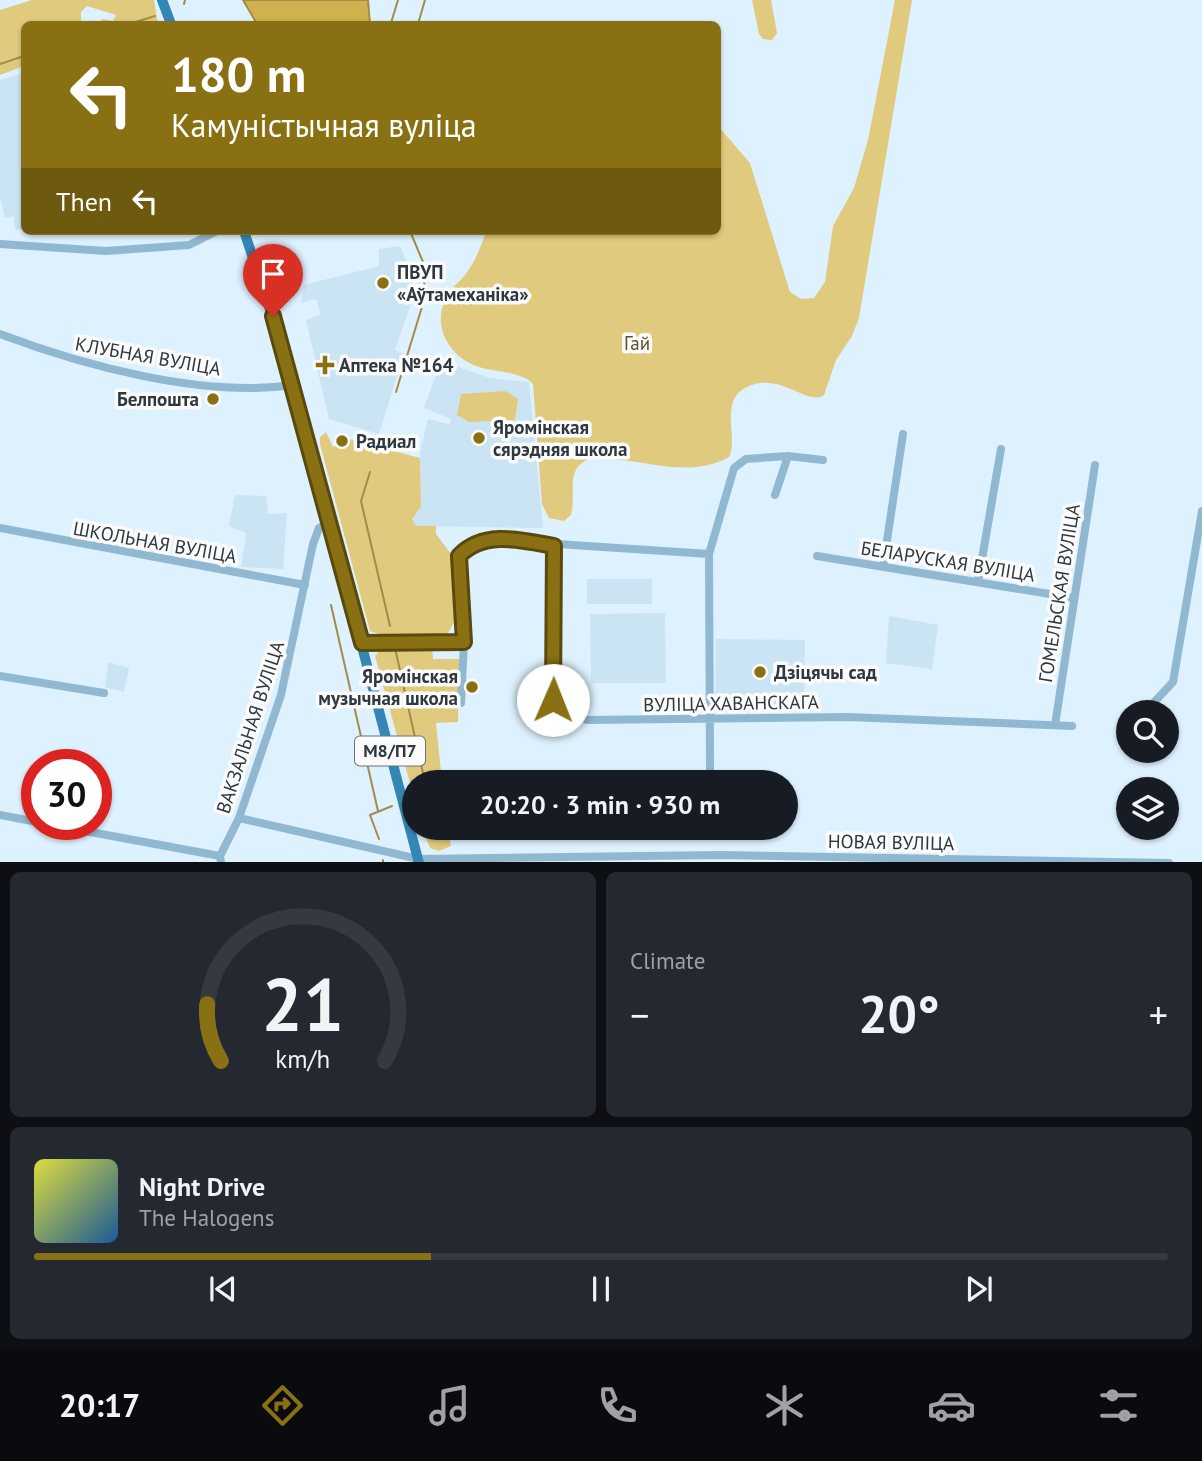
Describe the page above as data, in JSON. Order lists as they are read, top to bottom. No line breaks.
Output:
{"streets":{"main road":["М8/П7"],"street":["КЛУБНАЯ ВУЛІЦА","ШКОЛЬНАЯ ВУЛІЦА","БЕЛАРУСКАЯ ВУЛІЦА","ГОМЕЛЬСКАЯ ВУЛІЦА","ВУЛІЦА ХАВАНСКАГА","ВАКЗАЛЬНАЯ ВУЛІЦА","НОВАЯ ВУЛІЦА"]},"crossings":[["КЛУБНАЯ ВУЛІЦА","М8/П7"],["ШКОЛЬНАЯ ВУЛІЦА","ВАКЗАЛЬНАЯ ВУЛІЦА"],["БЕЛАРУСКАЯ ВУЛІЦА","ГОМЕЛЬСКАЯ ВУЛІЦА"],["ГОМЕЛЬСКАЯ ВУЛІЦА","ВУЛІЦА ХАВАНСКАГА"],["ВАКЗАЛЬНАЯ ВУЛІЦА","М8/П7"],["ВАКЗАЛЬНАЯ ВУЛІЦА","НОВАЯ ВУЛІЦА"],["М8/П7","НОВАЯ ВУЛІЦА"]],"parks":["Гай"],"places":{"other":["ПВУП «Аўтамеханіка»","Белпошта","Яромінская сярэдняя школа","Радиал","Дзіцячы сад","Яромінская музычная школа"],"health":["Аптека №164"]},"page":{"turn":["180 m","Камуністычная вуліца"],"then":"Then","limit":"30","trip":"20:20 · 3 min · 930 m","tile":"Climate","heat":["−","20°","+"],"song":["Night Drive","The Halogens"],"tabs":"20:17","gauge":["21","km/h"]}}
